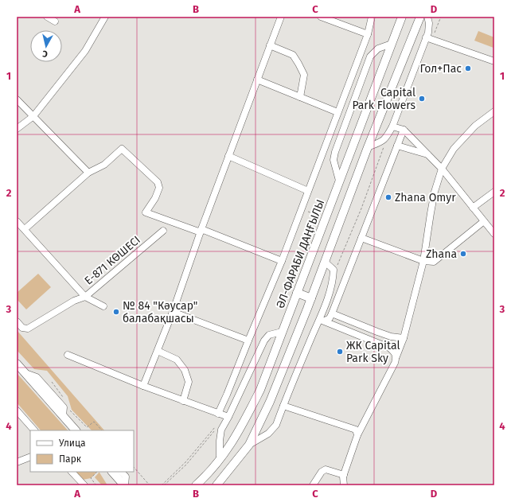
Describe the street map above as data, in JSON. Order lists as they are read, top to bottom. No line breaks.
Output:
{"streets":{"main road":["ӘЛ-ФАРАБИ ДАҢҒЫЛЫ"],"street":["Е-871 КӨШЕСІ"]},"places":["Гол+Пас","Capital Park Flowers","Zhana Omyr","Zhana","№ 84 \"Кәусар\" балабақшасы","ЖК Capital Park Sky"],"legend":["Улица","Парк"],"north":"bottom","grid":{"columns":["A","B","C","D"],"rows":["1","2","3","4"]}}
